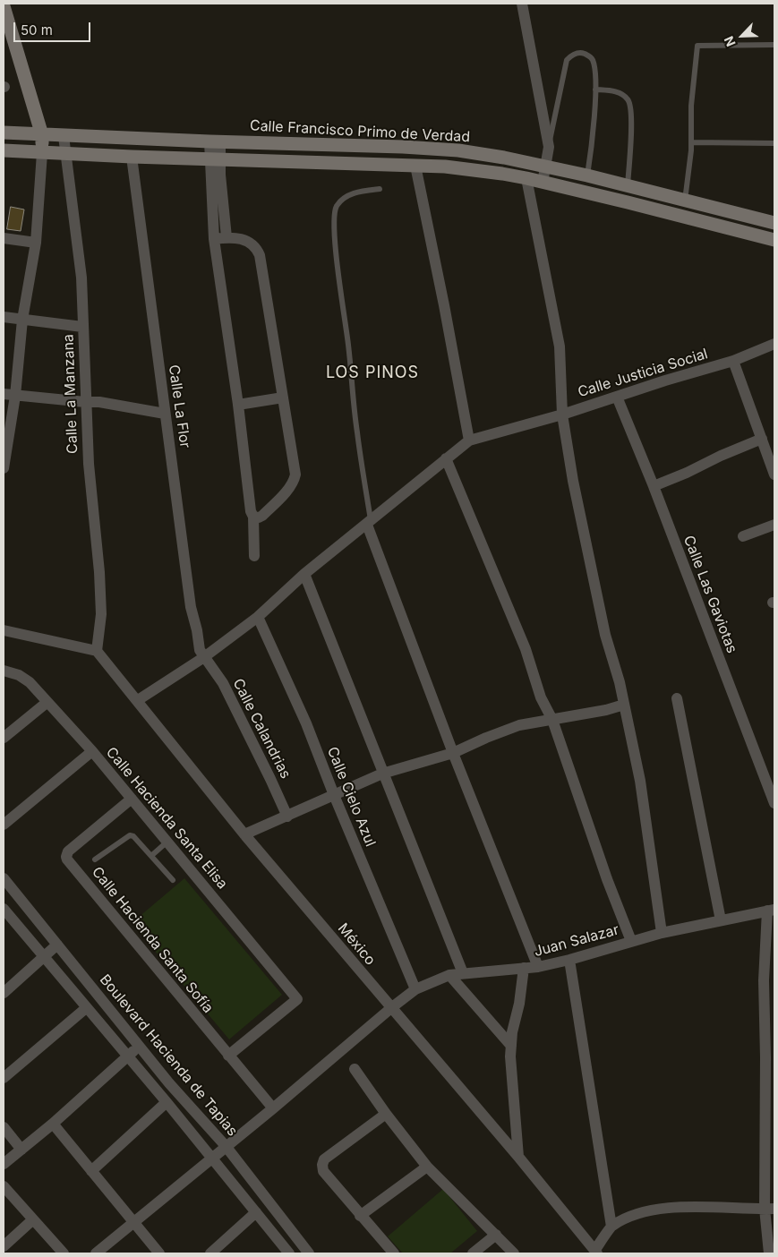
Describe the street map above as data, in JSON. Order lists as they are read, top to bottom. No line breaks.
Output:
{"streets":{"main road":["Calle Francisco Primo de Verdad"],"street":["Calle Justicia Social","Calle La Manzana","Calle La Flor","Calle Las Gaviotas","Calle Calandrias","Calle Cielo Azul","Calle Hacienda Santa Elisa","Calle Hacienda Santa Sofía","Juan Salazar","México","Boulevard Hacienda de Tapias"]},"crossings":[["Calle Francisco Primo de Verdad","Calle La Manzana"],["Calle Francisco Primo de Verdad","Calle La Flor"],["Calle Justicia Social","Calle Las Gaviotas"],["Calle La Manzana","México"],["Calle La Flor","Calle Calandrias"],["Calle Cielo Azul","Juan Salazar"],["Calle Hacienda Santa Elisa","Calle Hacienda Santa Sofía"],["Calle Hacienda Santa Sofía","Juan Salazar"],["Juan Salazar","México"],["Juan Salazar","Boulevard Hacienda de Tapias"]],"districts":["LOS PINOS"],"scale_bar":"50 m","north":"bottom left"}
